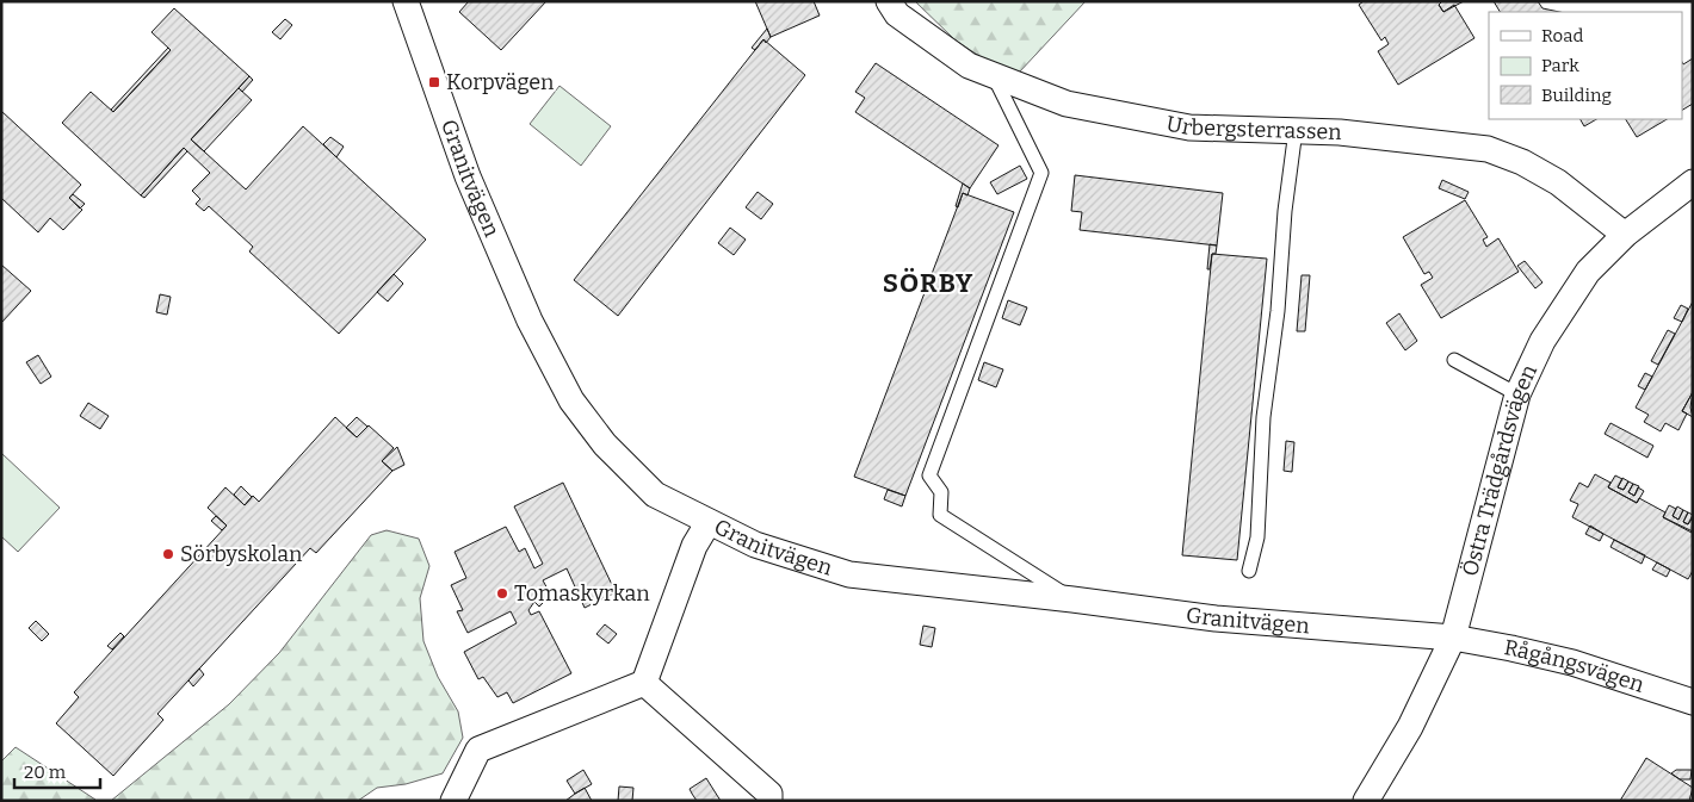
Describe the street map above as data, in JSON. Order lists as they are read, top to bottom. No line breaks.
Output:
{"streets":{"street":["Urbergsterrassen","Granitvägen","Östra Trädgårdsvägen","Rågångsvägen"]},"crossings":[["Urbergsterrassen","Östra Trädgårdsvägen"],["Granitvägen","Östra Trädgårdsvägen"],["Granitvägen","Rågångsvägen"],["Östra Trädgårdsvägen","Rågångsvägen"]],"districts":["SÖRBY"],"places":{"transit":["Korpvägen"],"other":["Sörbyskolan","Tomaskyrkan"]},"legend":["Road","Park","Building"],"scale_bar":"20 m"}
